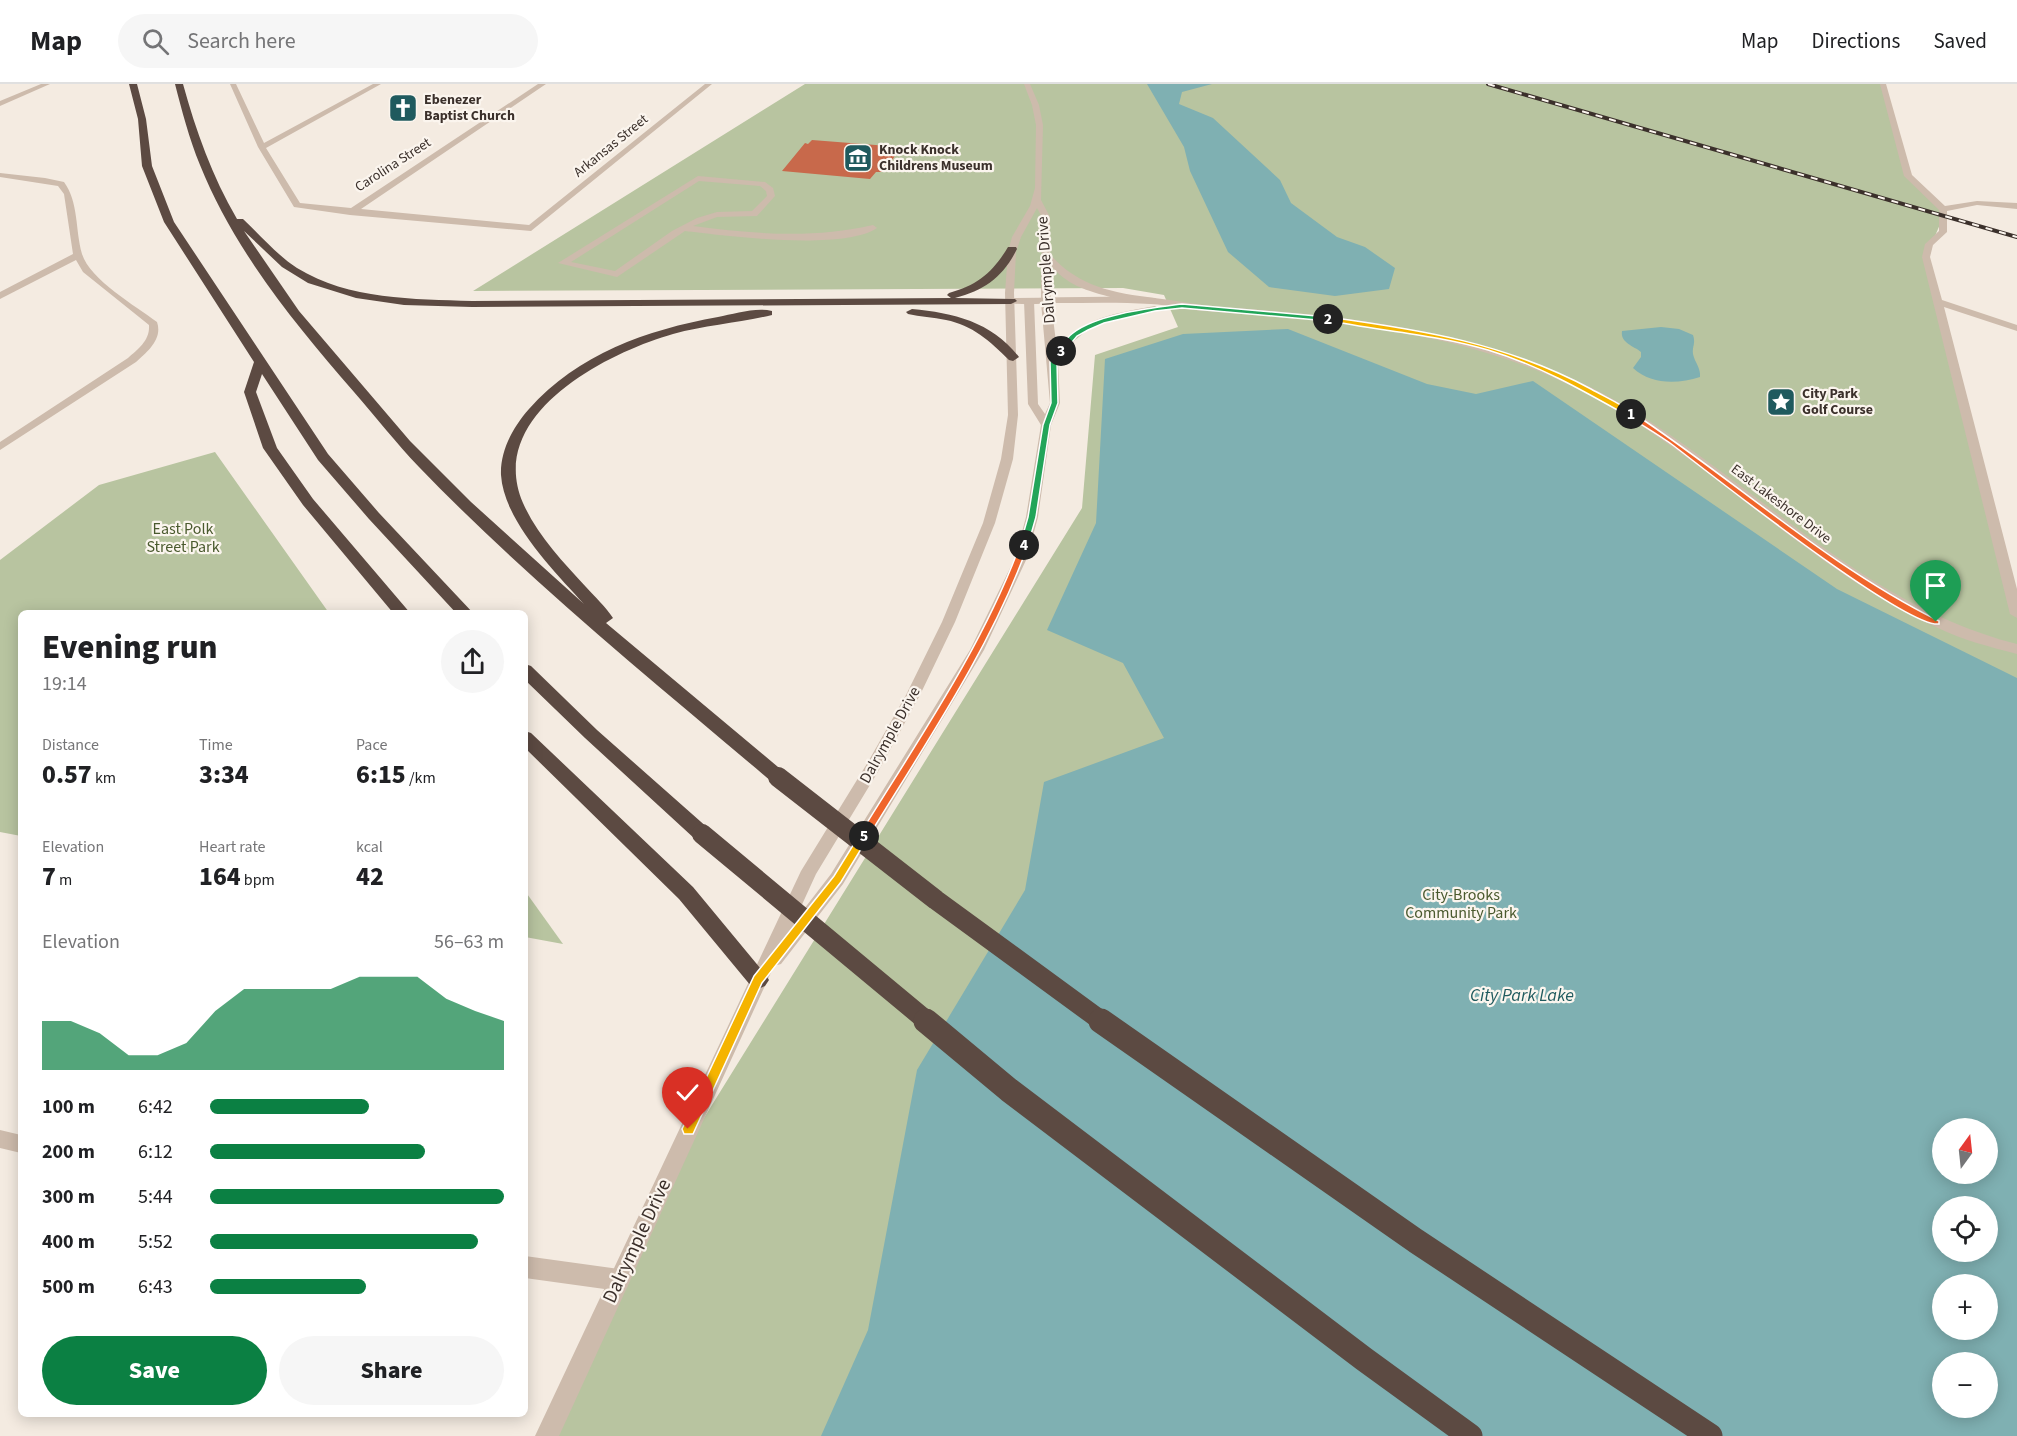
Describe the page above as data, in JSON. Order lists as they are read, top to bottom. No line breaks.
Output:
{"streets":{"street":["Arkansas Street","Carolina Street","Dalrymple Drive","East Lakeshore Drive"]},"crossings":[["Arkansas Street","Carolina Street"],["Dalrymple Drive","East Lakeshore Drive"]],"water":["City Park Lake"],"parks":["East Polk Street Park","City-Brooks Community Park"],"places":{"church":["Ebenezer Baptist Church"],"museum":["Knock Knock Childrens Museum"],"place":["City Park Golf Course"]},"north":"top","page":{"header":"Map","search":"Search here","nav":["Map","Directions","Saved"],"pins":["2","3","1","4","5"],"heading":["Evening run","19:14"],"stats":[["Distance","0.57 km"],["Time","3:34"],["Pace","6:15 /km"],["Elevation","7 m"],["Heart rate","164 bpm"],["kcal","42"]],"chart":["Elevation","56–63 m"],"list":[{"name":"100 m","note":"6:42"},{"name":"200 m","note":"6:12"},{"name":"300 m","note":"5:44"},{"name":"400 m","note":"5:52"},{"name":"500 m","note":"6:43"}],"map_buttons":["+","−"],"buttons":["Save","Share"]}}
